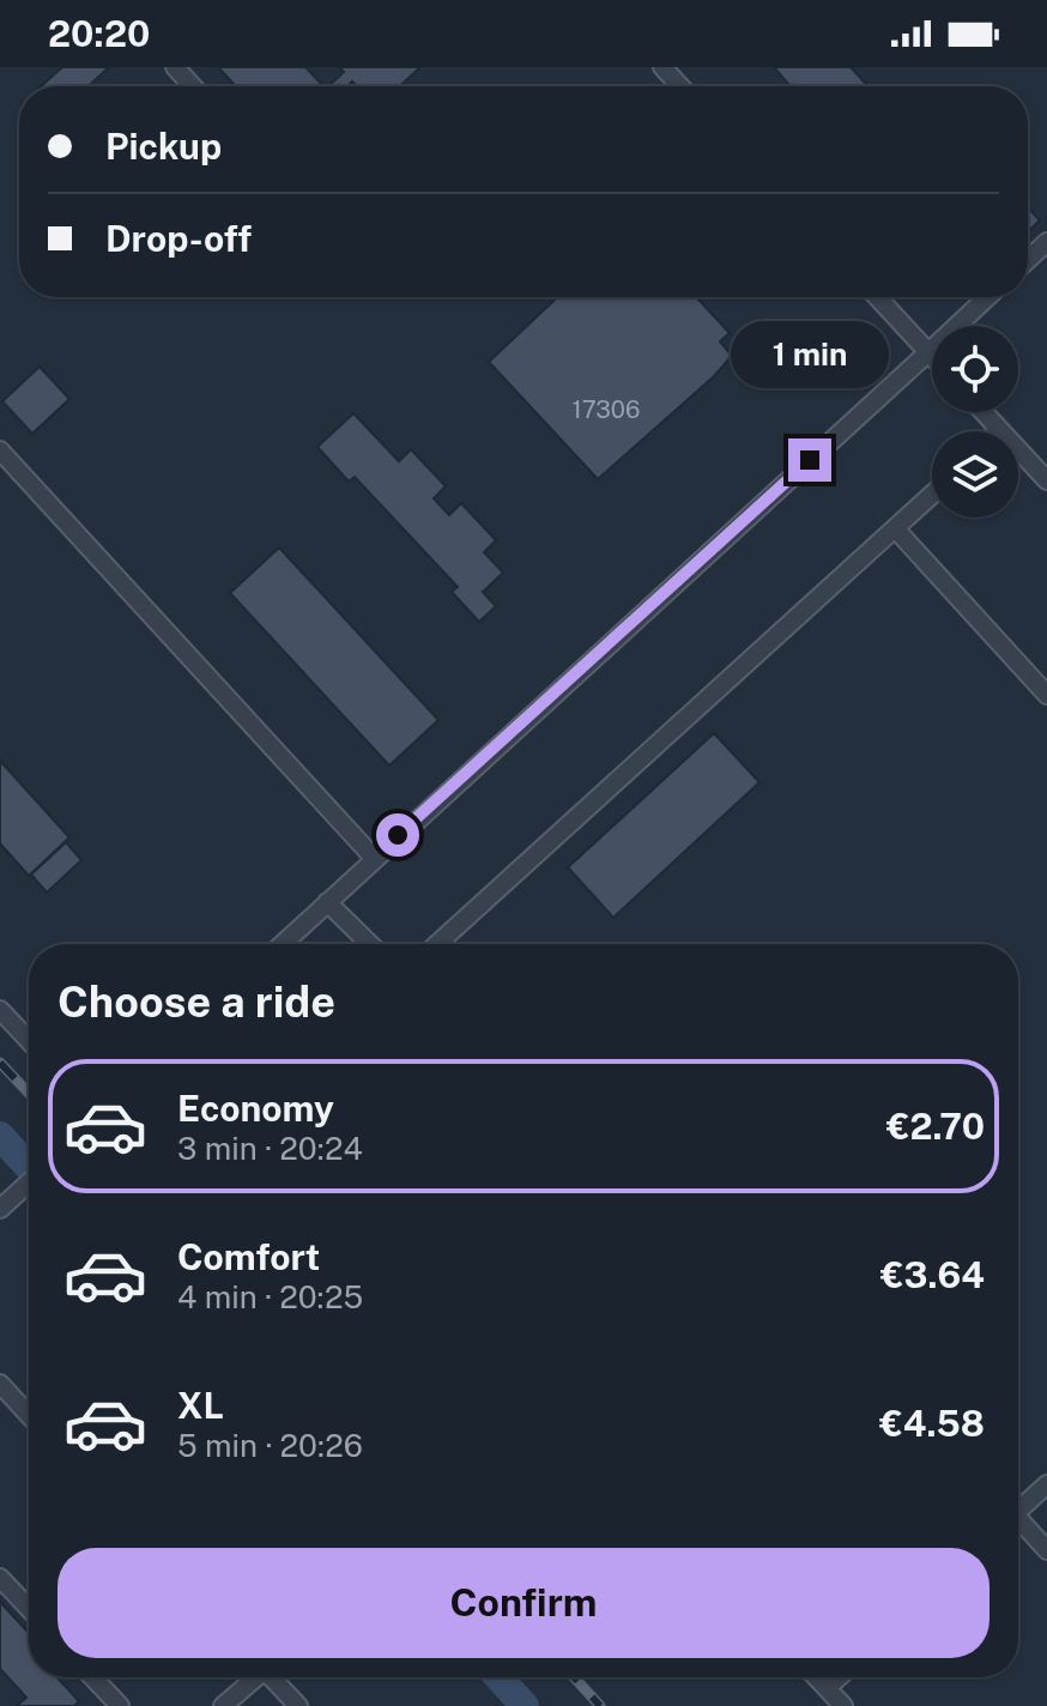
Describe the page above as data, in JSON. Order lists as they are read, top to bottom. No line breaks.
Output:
{"house_numbers":["17306"],"page":{"status":"20:20","banner":["Pickup","Drop-off"],"bubble":"1 min","heading":"Choose a ride","list":[{"name":"Economy","note":"3 min · 20:24","value":"€2.70"},{"name":"Comfort","note":"4 min · 20:25","value":"€3.64"},{"name":"XL","note":"5 min · 20:26","value":"€4.58"}],"buttons":"Confirm"}}
